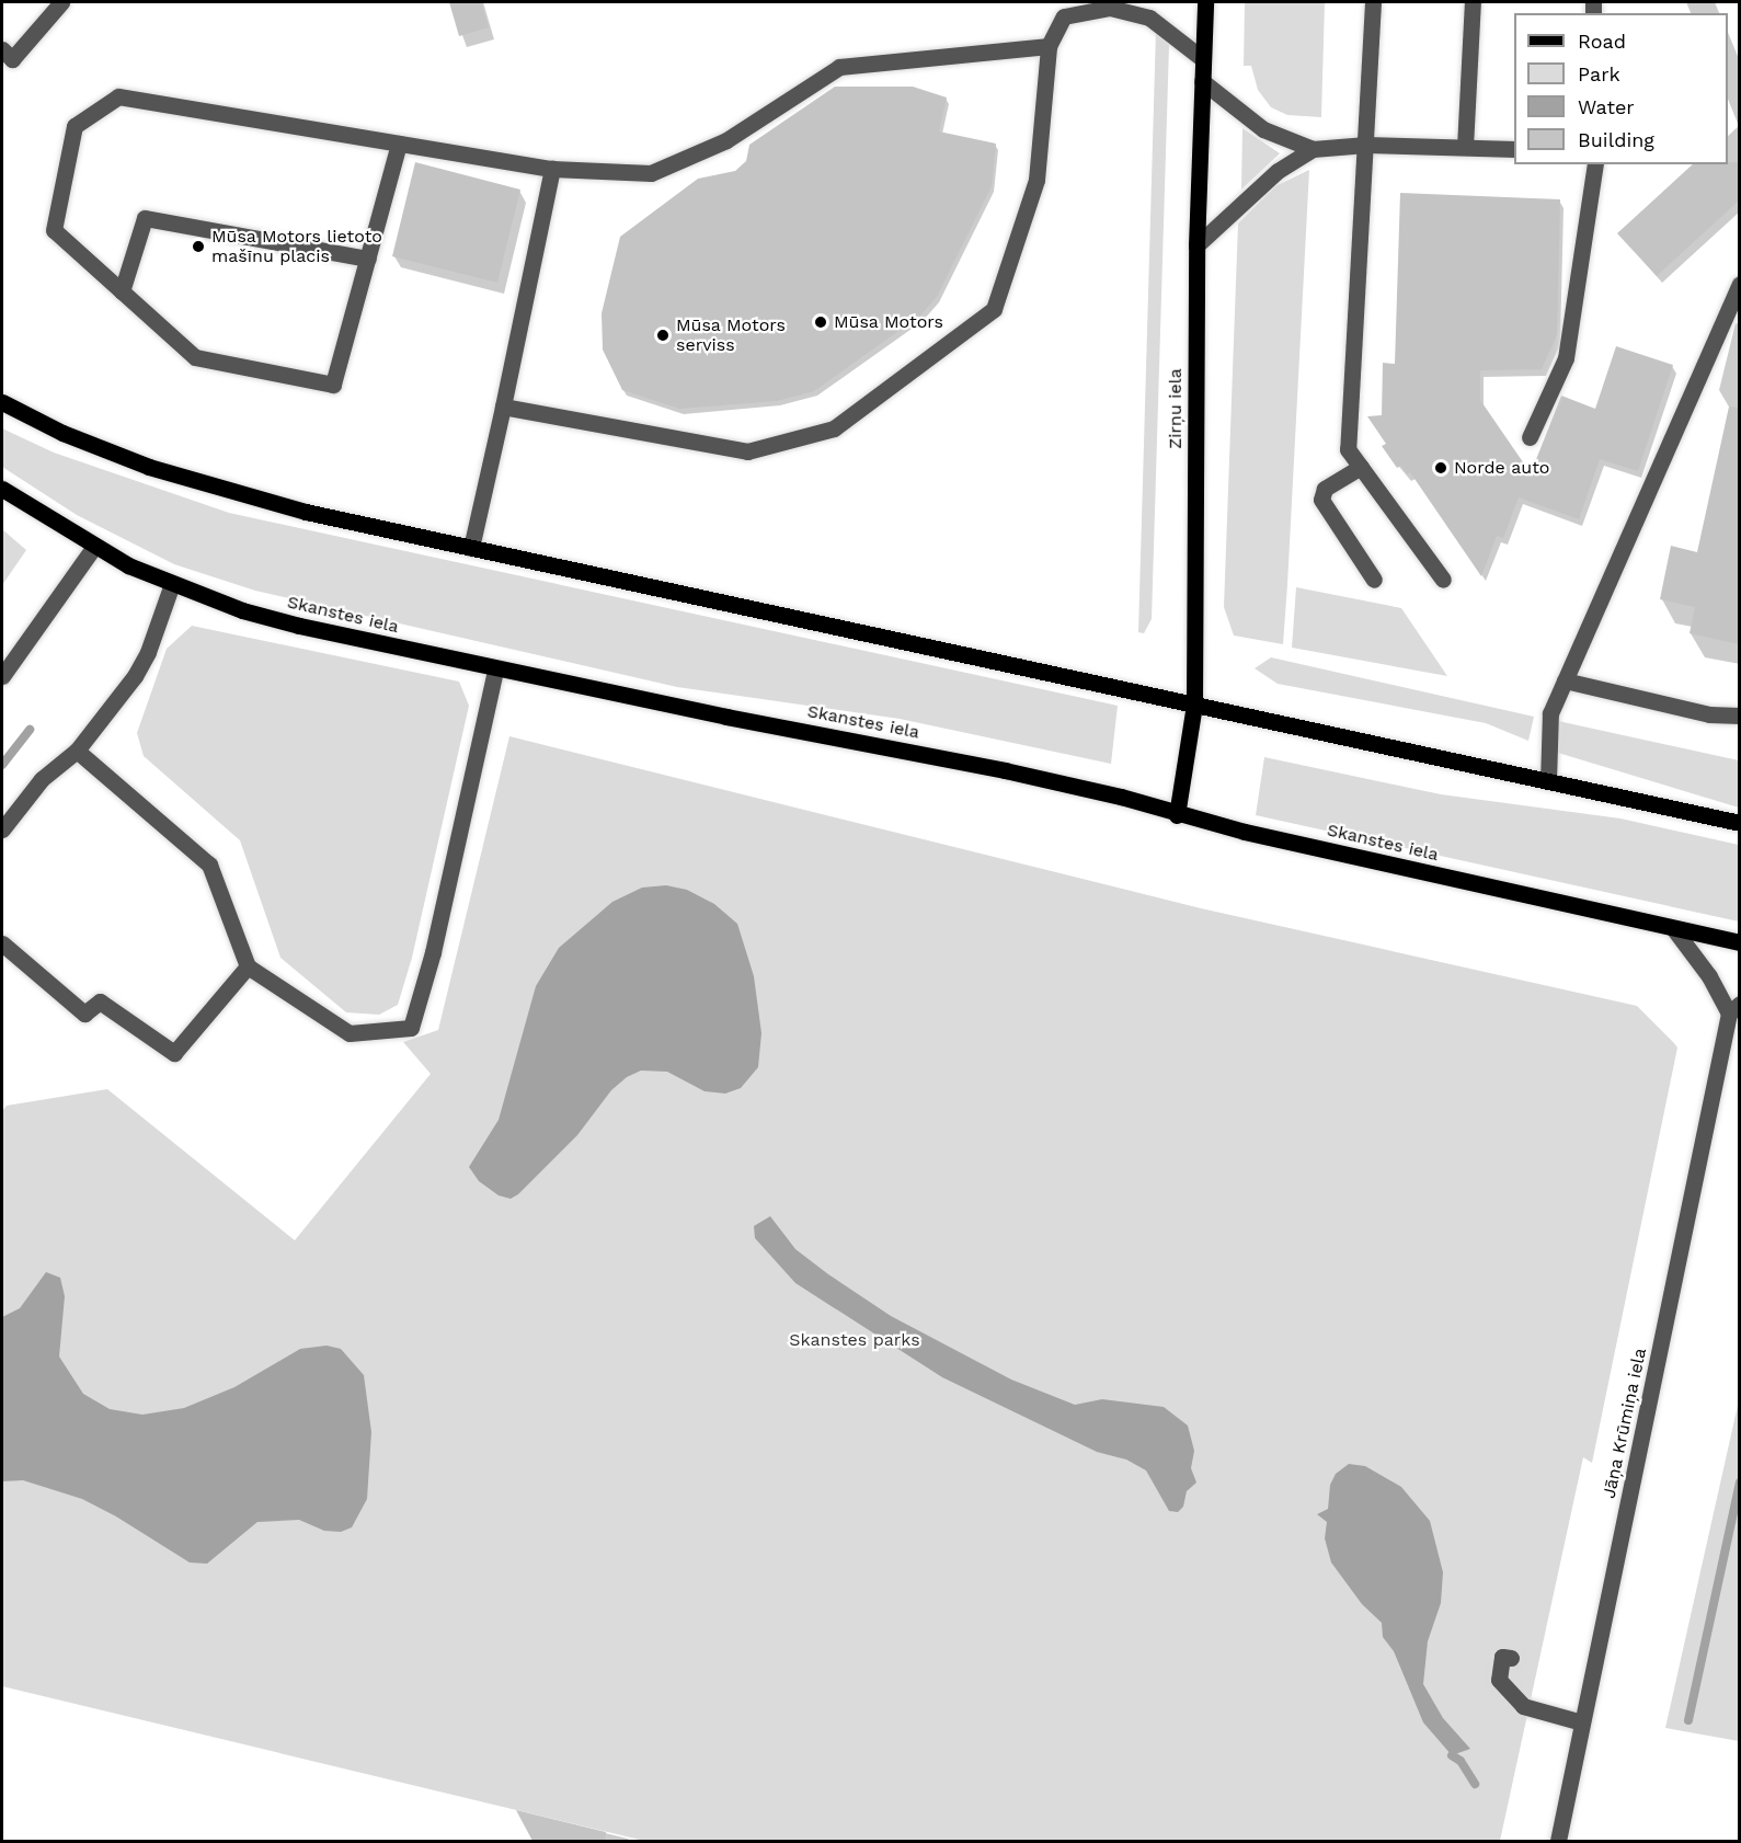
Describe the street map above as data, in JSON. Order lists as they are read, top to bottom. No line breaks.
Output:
{"streets":{"main road":["Zirņu iela","Skanstes iela"],"street":["Jāņa Krūmiņa iela"]},"crossings":[["Zirņu iela","Skanstes iela"],["Skanstes iela","Jāņa Krūmiņa iela"]],"parks":["Skanstes parks"],"places":["Mūsa Motors lietoto mašīnu placis","Mūsa Motors","Mūsa Motors serviss","Norde auto"],"legend":["Road","Park","Water","Building"]}
